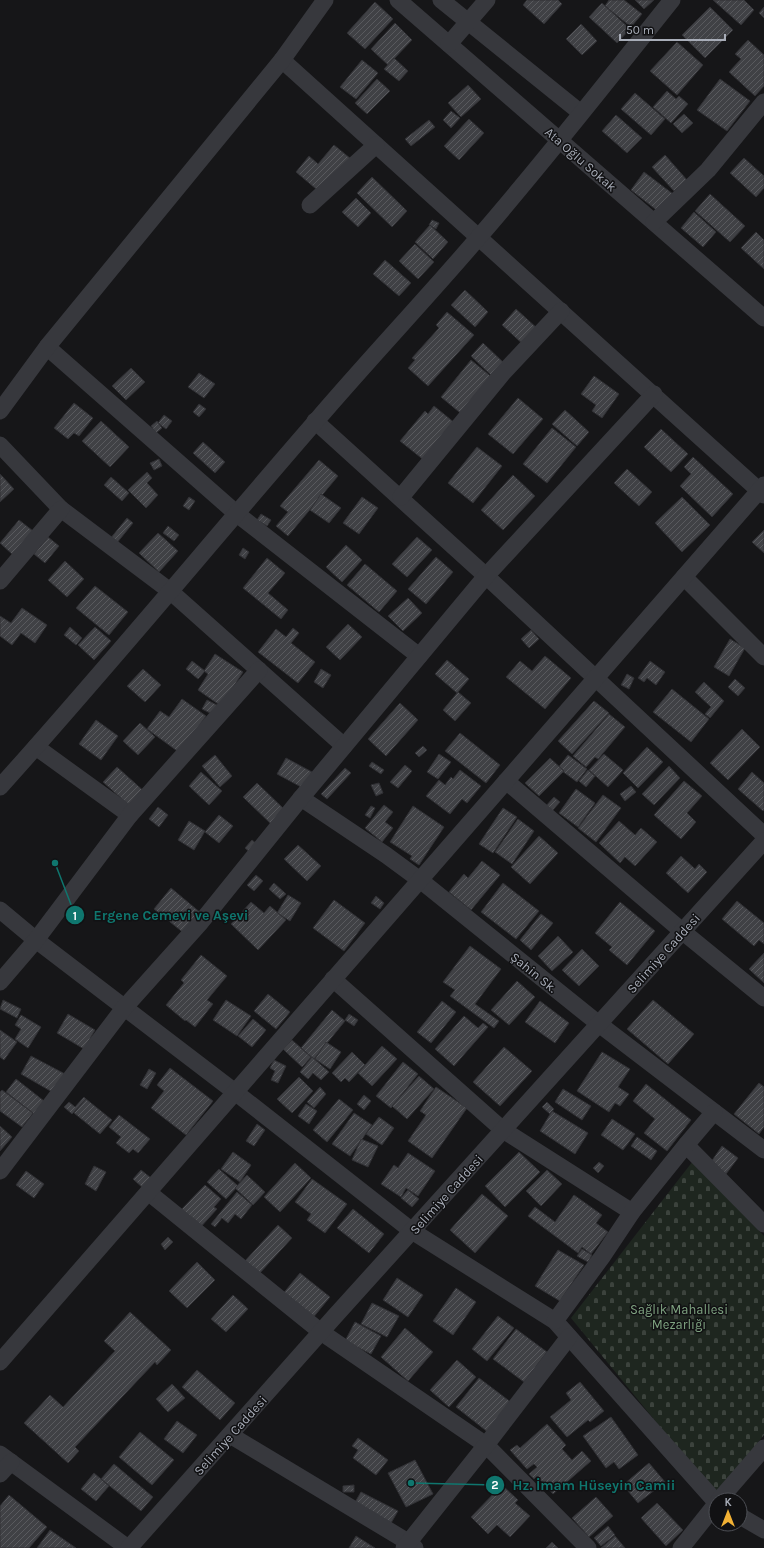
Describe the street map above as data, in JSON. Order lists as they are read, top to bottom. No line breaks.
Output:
{"streets":{"street":["Ata Oğlu Sokak","Selimiye Caddesi","Şahin Sk."]},"crossings":[["Selimiye Caddesi","Şahin Sk."]],"parks":["Sağlık Mahallesi Mezarlığı"],"places":["Ergene Cemevi ve Aşevi","Hz. İmam Hüseyin Camii"],"scale_bar":"50 m","north":"top"}
